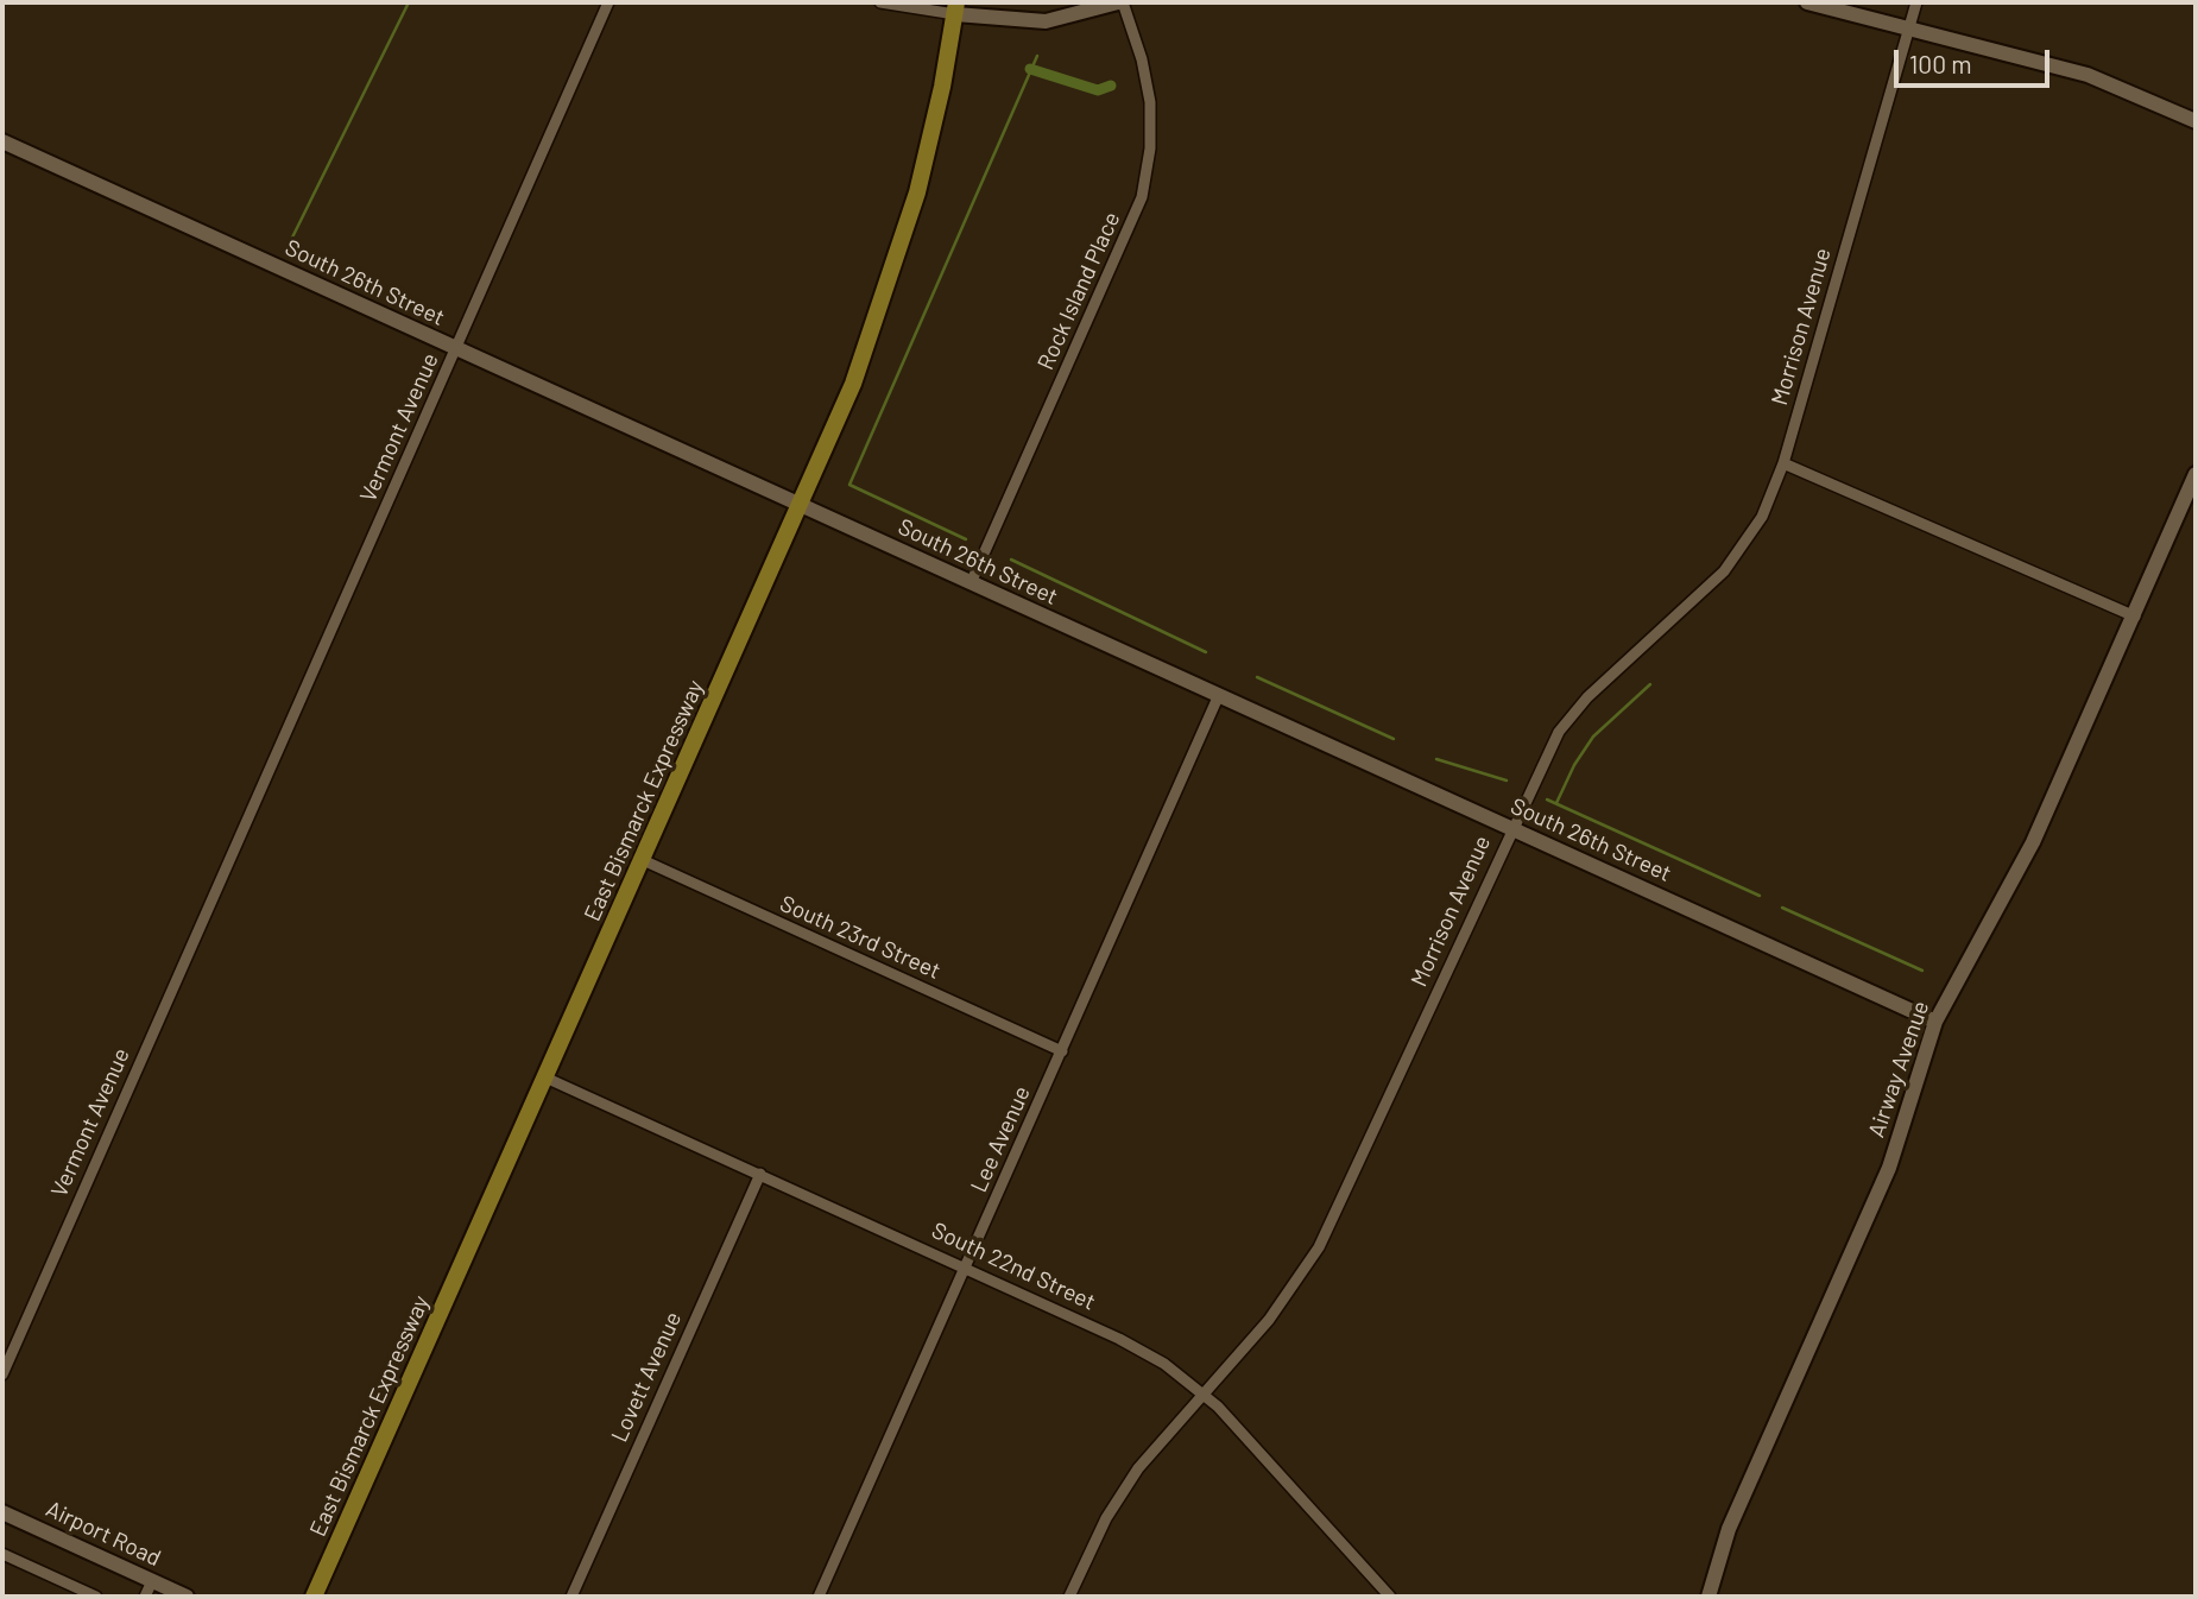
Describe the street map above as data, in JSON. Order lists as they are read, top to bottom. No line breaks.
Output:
{"streets":{"main road":["East Bismarck Expressway"],"street":["South 26th Street","Rock Island Place","Morrison Avenue","Vermont Avenue","South 23rd Street","Airway Avenue","Lee Avenue","South 22nd Street","Lovett Avenue","Airport Road"]},"crossings":[["South 26th Street","Rock Island Place"],["South 26th Street","Morrison Avenue"],["South 26th Street","Vermont Avenue"],["South 26th Street","East Bismarck Expressway"],["South 26th Street","Airway Avenue"],["South 26th Street","Lee Avenue"],["Morrison Avenue","South 22nd Street"],["East Bismarck Expressway","South 23rd Street"],["East Bismarck Expressway","South 22nd Street"],["South 23rd Street","Lee Avenue"],["Lee Avenue","South 22nd Street"],["South 22nd Street","Lovett Avenue"]],"scale_bar":"100 m"}
